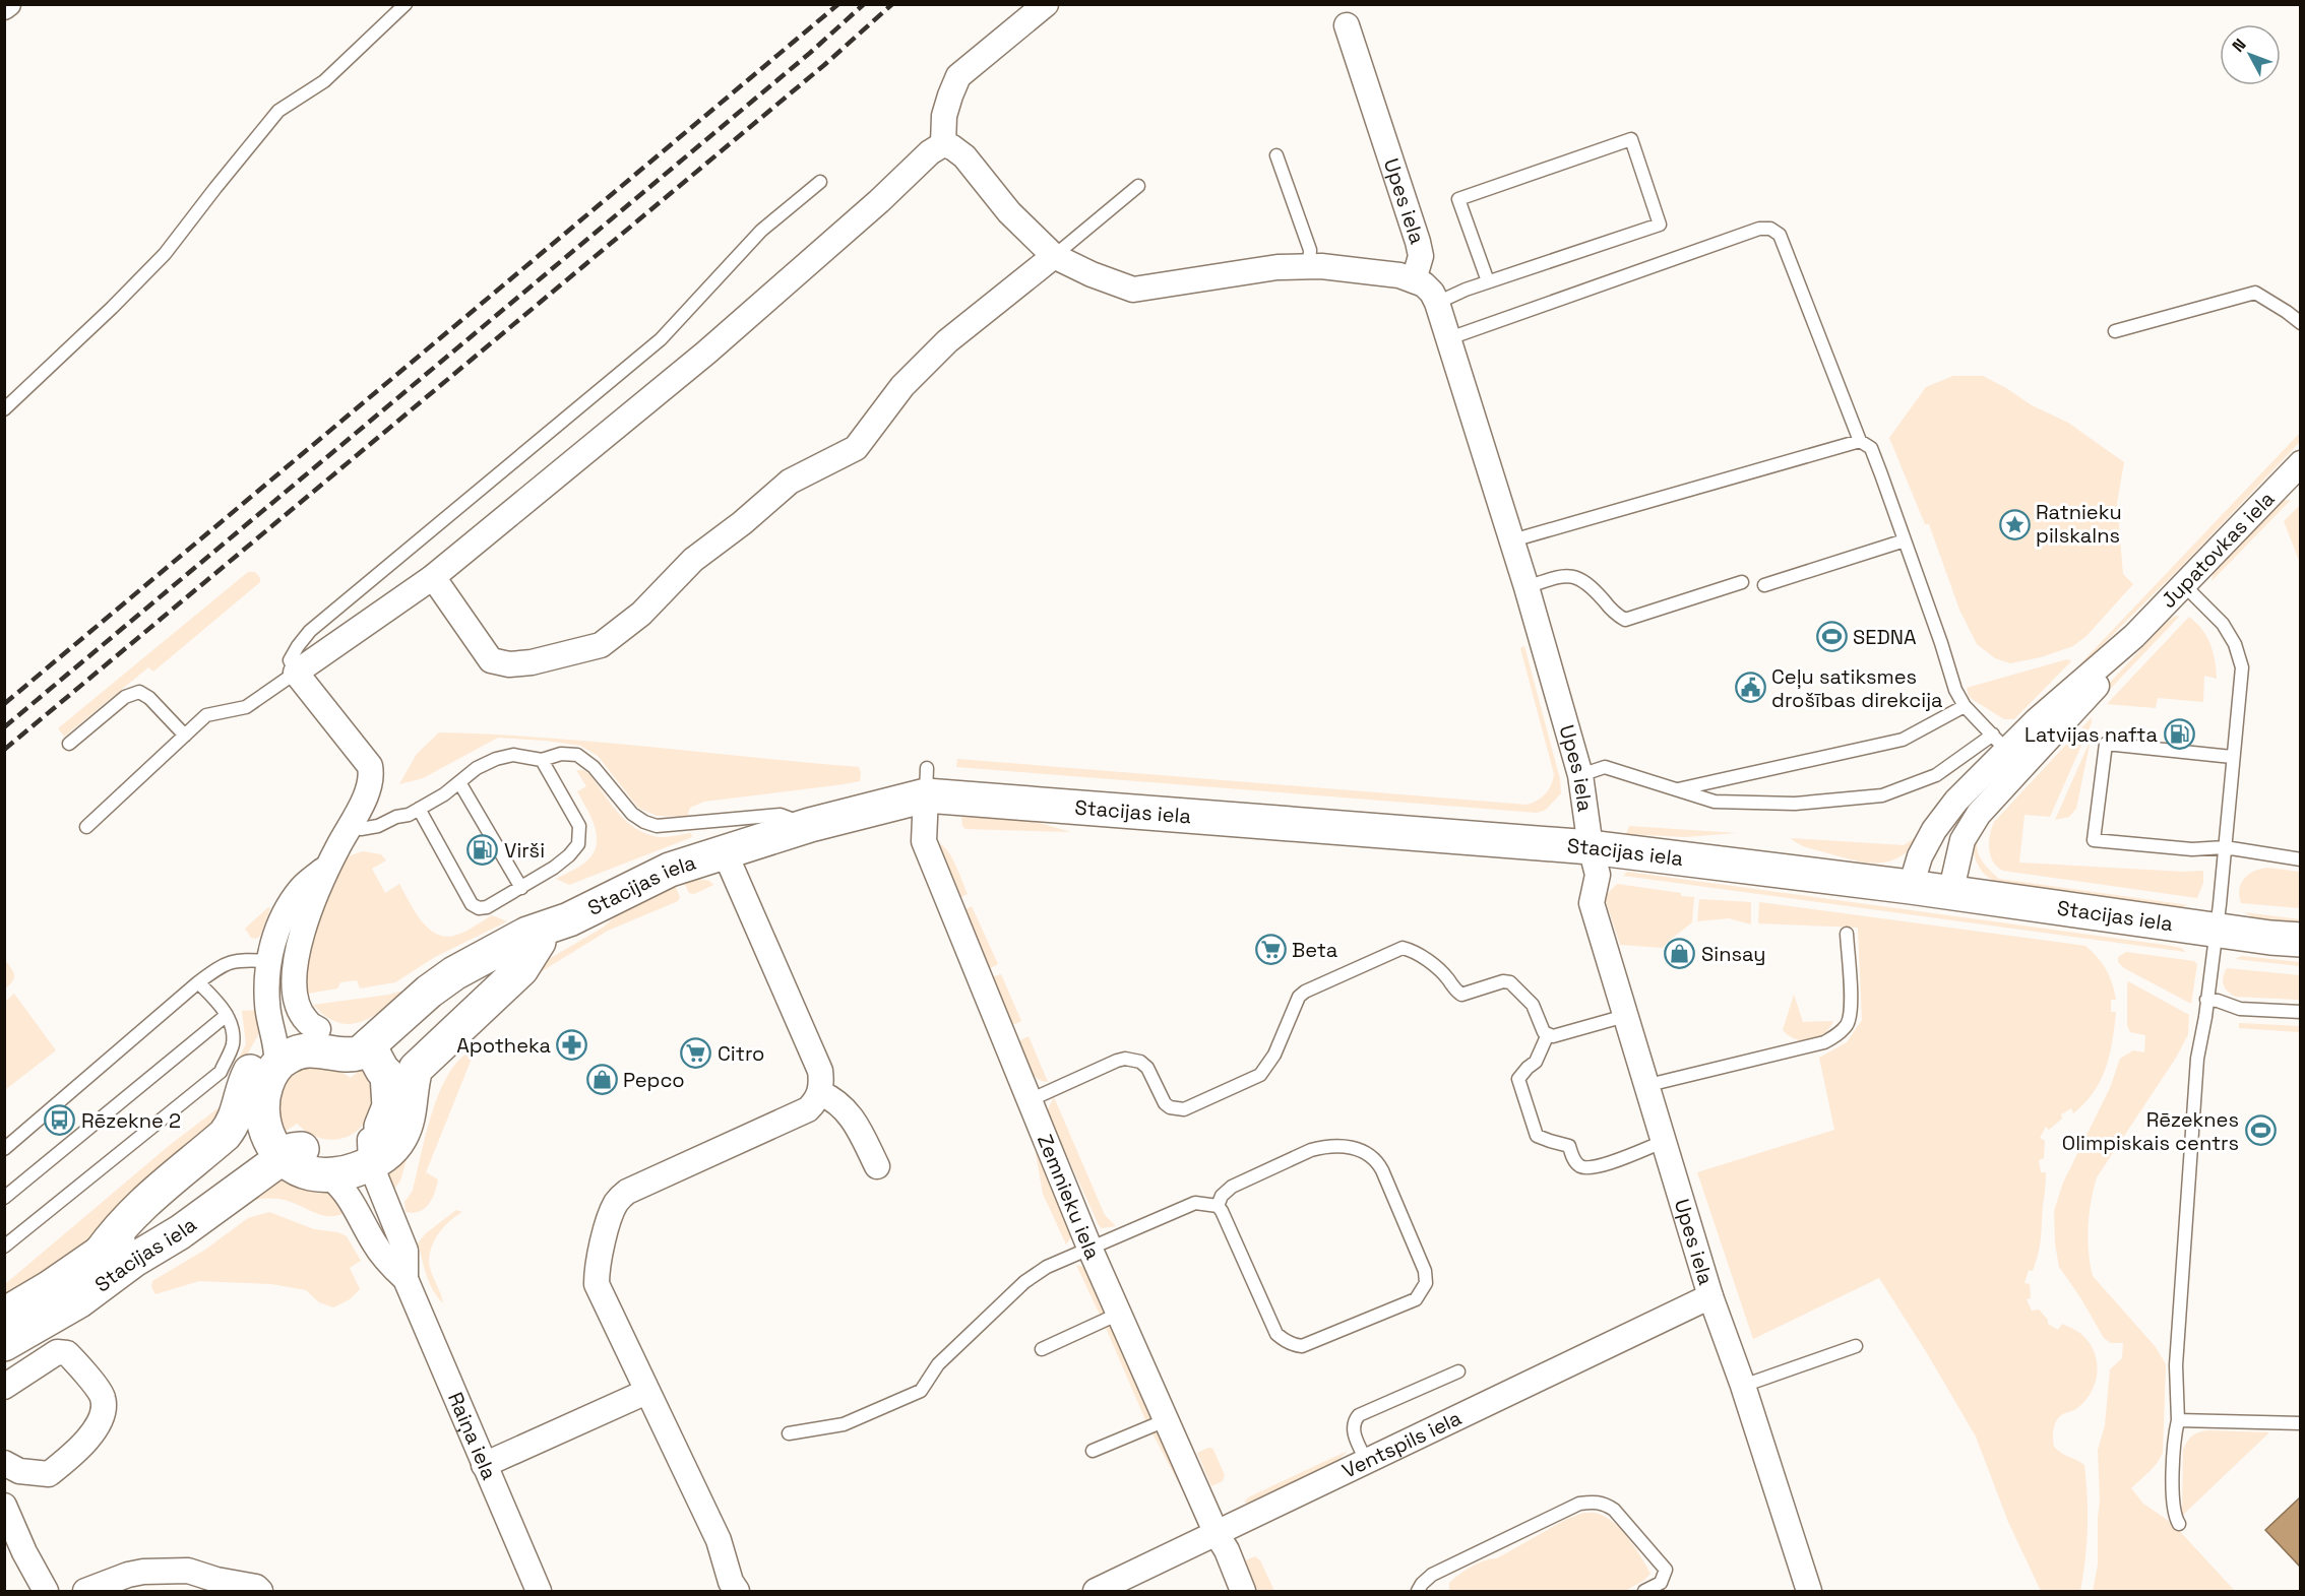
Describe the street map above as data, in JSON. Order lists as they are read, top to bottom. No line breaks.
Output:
{"streets":{"main road":["Stacijas iela"],"street":["Upes iela","Jupatovkas iela","Zemnieku iela","Raiņa iela","Ventspils iela"]},"crossings":[["Upes iela","Stacijas iela"],["Upes iela","Ventspils iela"],["Jupatovkas iela","Stacijas iela"],["Stacijas iela","Zemnieku iela"],["Stacijas iela","Raiņa iela"],["Zemnieku iela","Ventspils iela"]],"places":{"place":["Ratnieku pilskalns"],"sports":["SEDNA","Rēzeknes Olimpiskais centrs"],"public building":["Ceļu satiksmes drošības direkcija"],"fuel station":["Latvijas nafta","Virši"],"supermarket":["Beta","Citro"],"shop":["Sinsay","Pepco"],"pharmacy":["Apotheka"],"bus stop":["Rēzekne 2"]},"north":"top left"}
